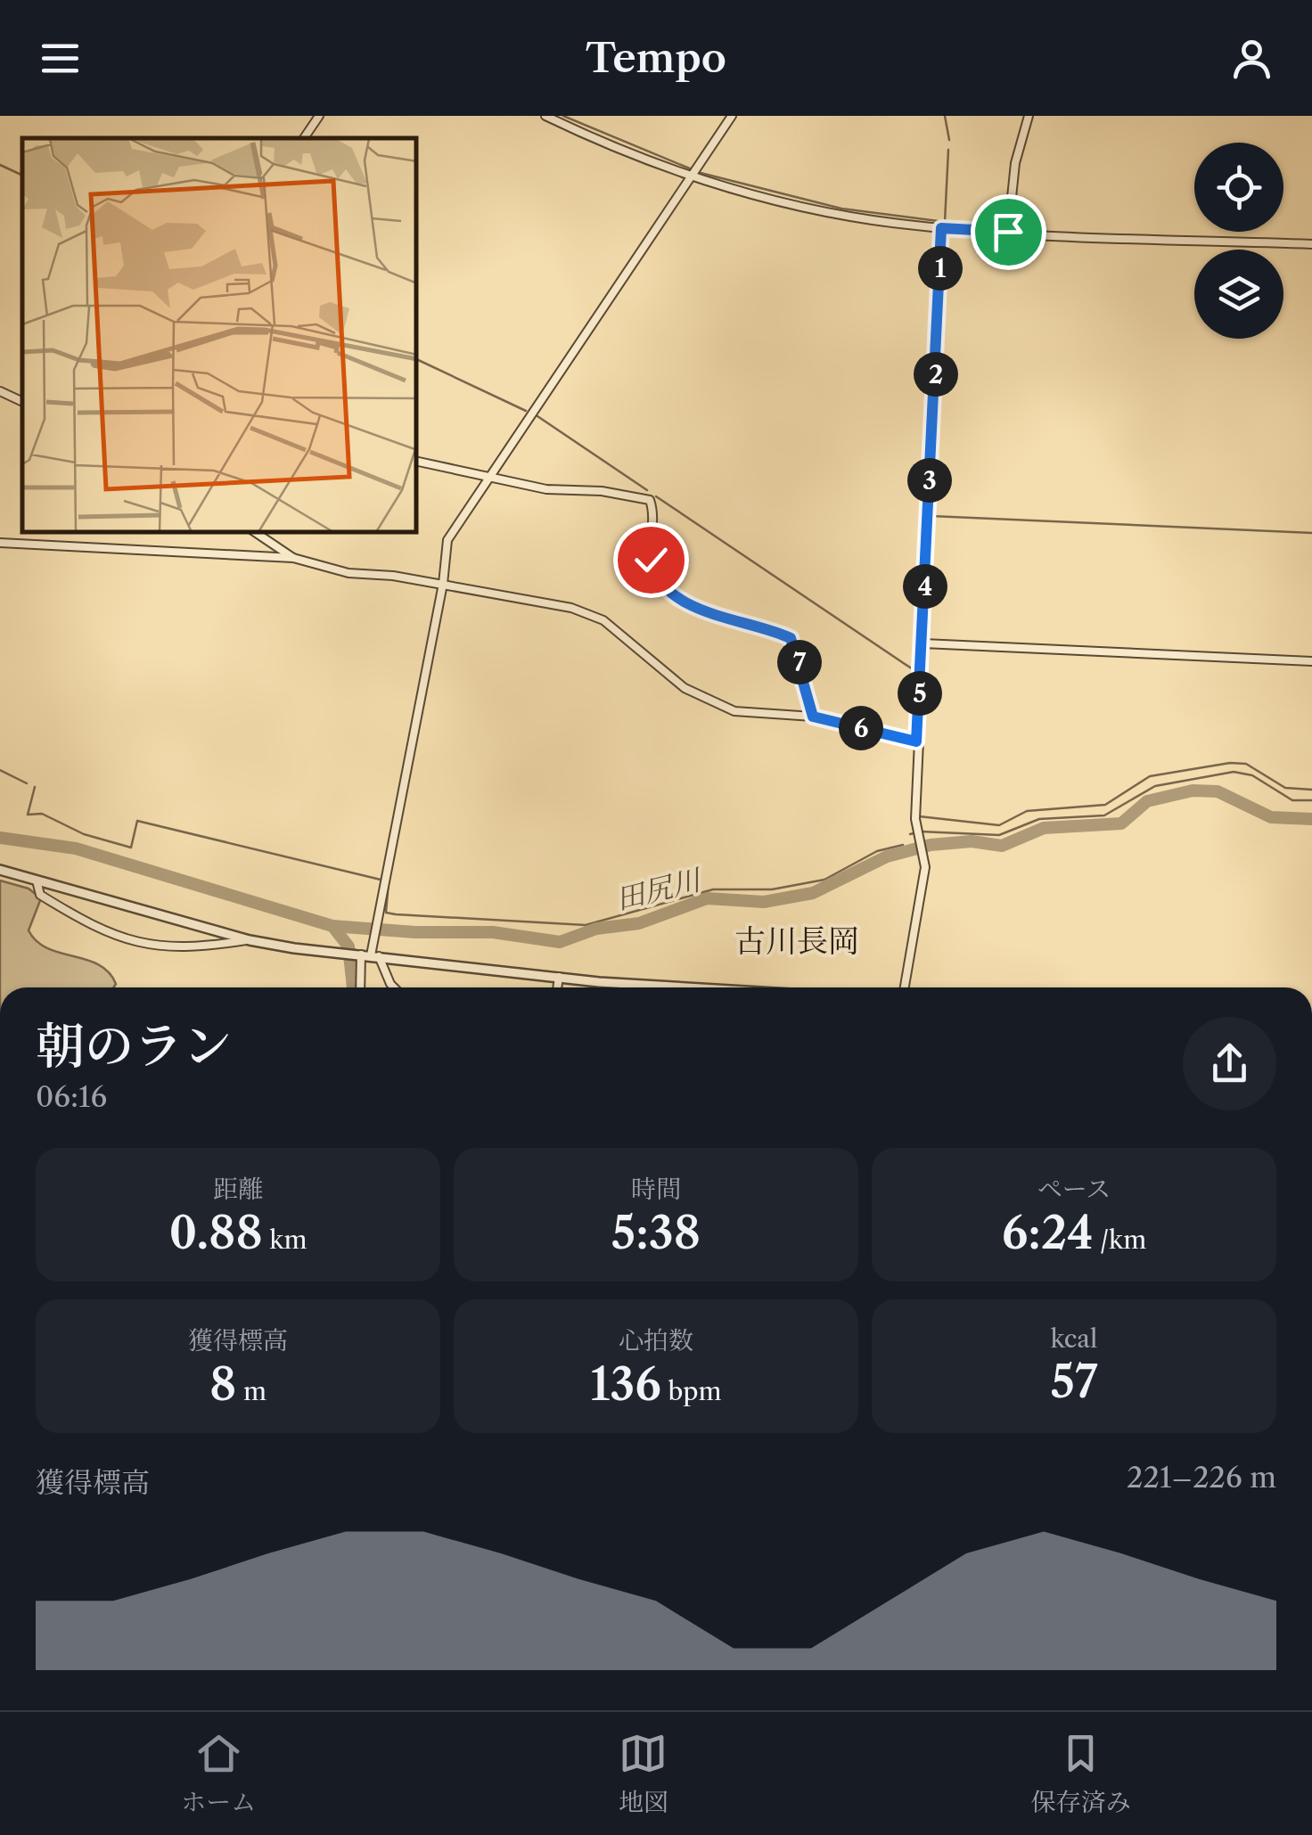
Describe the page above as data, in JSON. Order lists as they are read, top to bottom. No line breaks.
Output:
{"districts":["古川長岡"],"water":["田尻川"],"page":{"header":"Tempo","pins":["1","2","3","4","7","5","6"],"heading":["朝のラン","06:16"],"stats":[["距離","0.88 km"],["時間","5:38"],["ペース","6:24 /km"],["獲得標高","8 m"],["心拍数","136 bpm"],["kcal","57"]],"chart":["獲得標高","221–226 m"],"tabs":["ホーム","地図","保存済み"]}}
